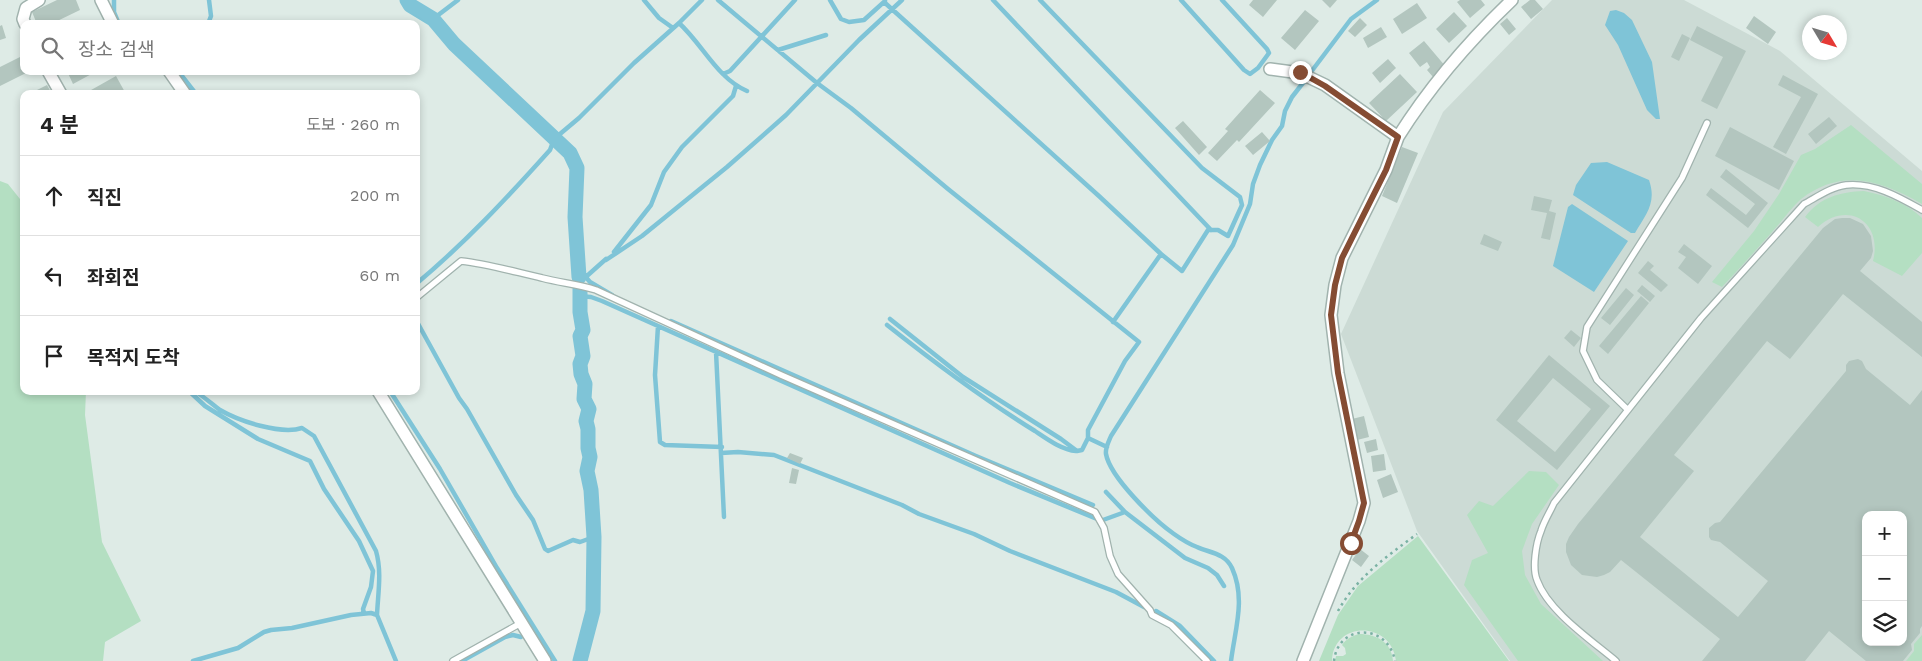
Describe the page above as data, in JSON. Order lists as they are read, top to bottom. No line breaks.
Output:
{"north":"bottom right","page":{"search":"장소 검색","heading":["4 분","도보 · 260 m"],"list":[["직진","200 m"],["좌회전","60 m"],"목적지 도착"],"map_buttons":["+","−"]}}
